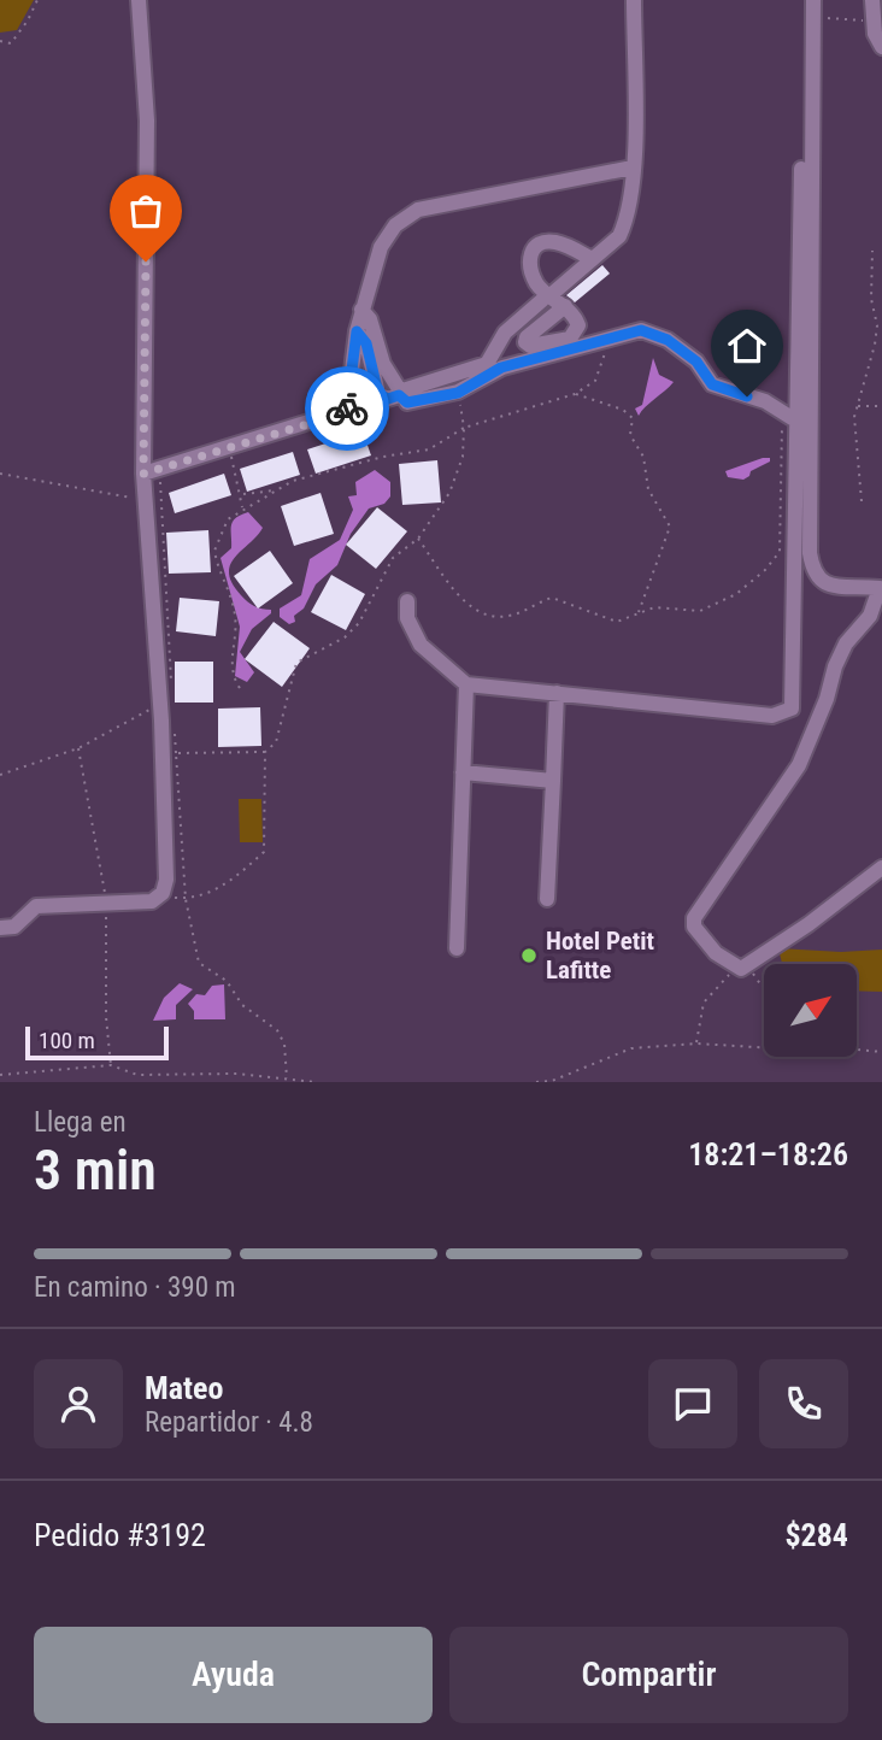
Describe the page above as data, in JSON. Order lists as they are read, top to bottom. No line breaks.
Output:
{"places":["Hotel Petit Lafitte"],"scale_bar":"100 m","north":"top right","page":{"scale":"100 m","heading":["3 min","Llega en","18:21–18:26"],"panel":["Mateo","Repartidor · 4.8","Pedido #3192","$284"],"bar":"En camino · 390 m","buttons":["Ayuda","Compartir"]}}
